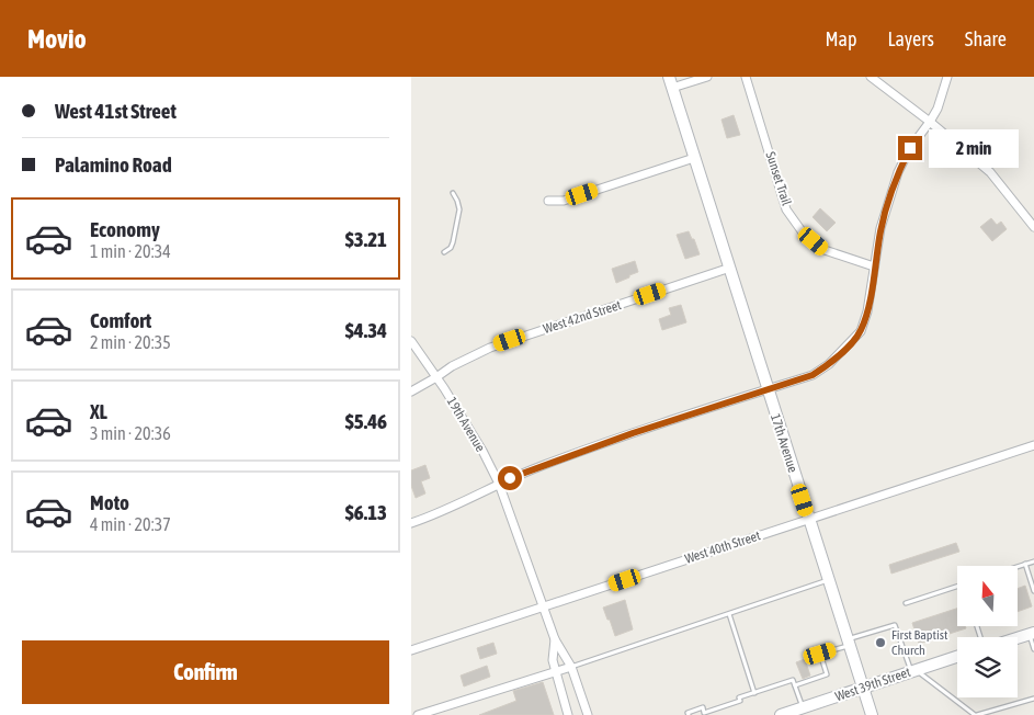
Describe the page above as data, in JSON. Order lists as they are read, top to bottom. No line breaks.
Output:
{"streets":{"main road":["17th Avenue","West 39th Street"],"street":["Sunset Trail","West 42nd Street","19th Avenue","West 40th Street"]},"crossings":[["West 42nd Street","19th Avenue"],["West 42nd Street","17th Avenue"],["19th Avenue","West 40th Street"],["17th Avenue","West 40th Street"],["17th Avenue","West 39th Street"]],"places":["First Baptist Church"],"north":"top","page":{"header":"Movio","nav":["Map","Layers","Share"],"banner":["West 41st Street","Palamino Road"],"bubble":"2 min","list":[{"name":"Economy","note":"1 min · 20:34","value":"$3.21"},{"name":"Comfort","note":"2 min · 20:35","value":"$4.34"},{"name":"XL","note":"3 min · 20:36","value":"$5.46"},{"name":"Moto","note":"4 min · 20:37","value":"$6.13"}],"buttons":"Confirm"}}
